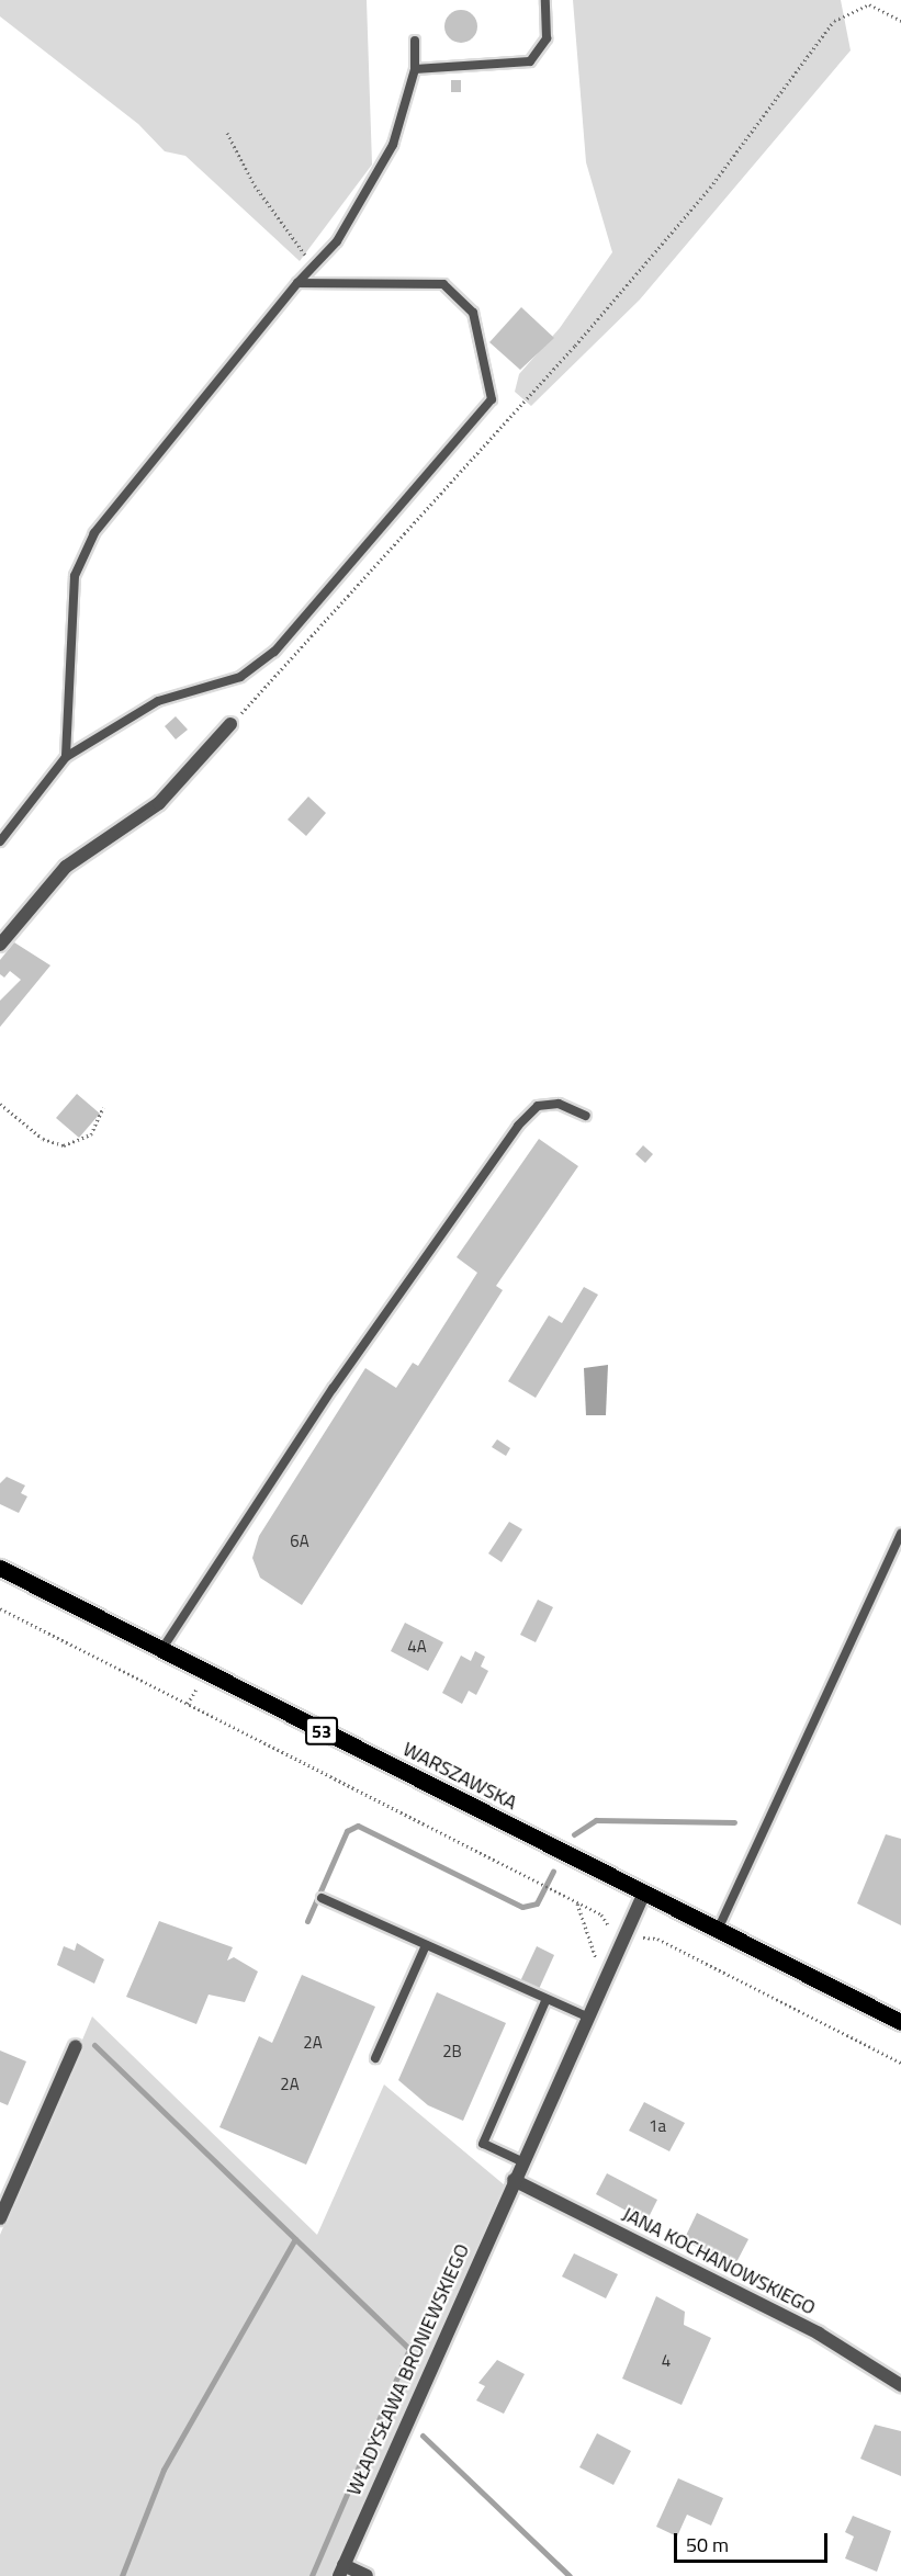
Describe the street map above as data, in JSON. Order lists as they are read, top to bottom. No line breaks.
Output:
{"streets":{"main road":["53","WARSZAWSKA"],"street":["JANA KOCHANOWSKIEGO","WŁADYSŁAWA BRONIEWSKIEGO"]},"crossings":[["WARSZAWSKA","WŁADYSŁAWA BRONIEWSKIEGO"],["JANA KOCHANOWSKIEGO","WŁADYSŁAWA BRONIEWSKIEGO"]],"house_numbers":["6A","4A","2A","2B","2A","1a","4"],"scale_bar":"50 m"}
